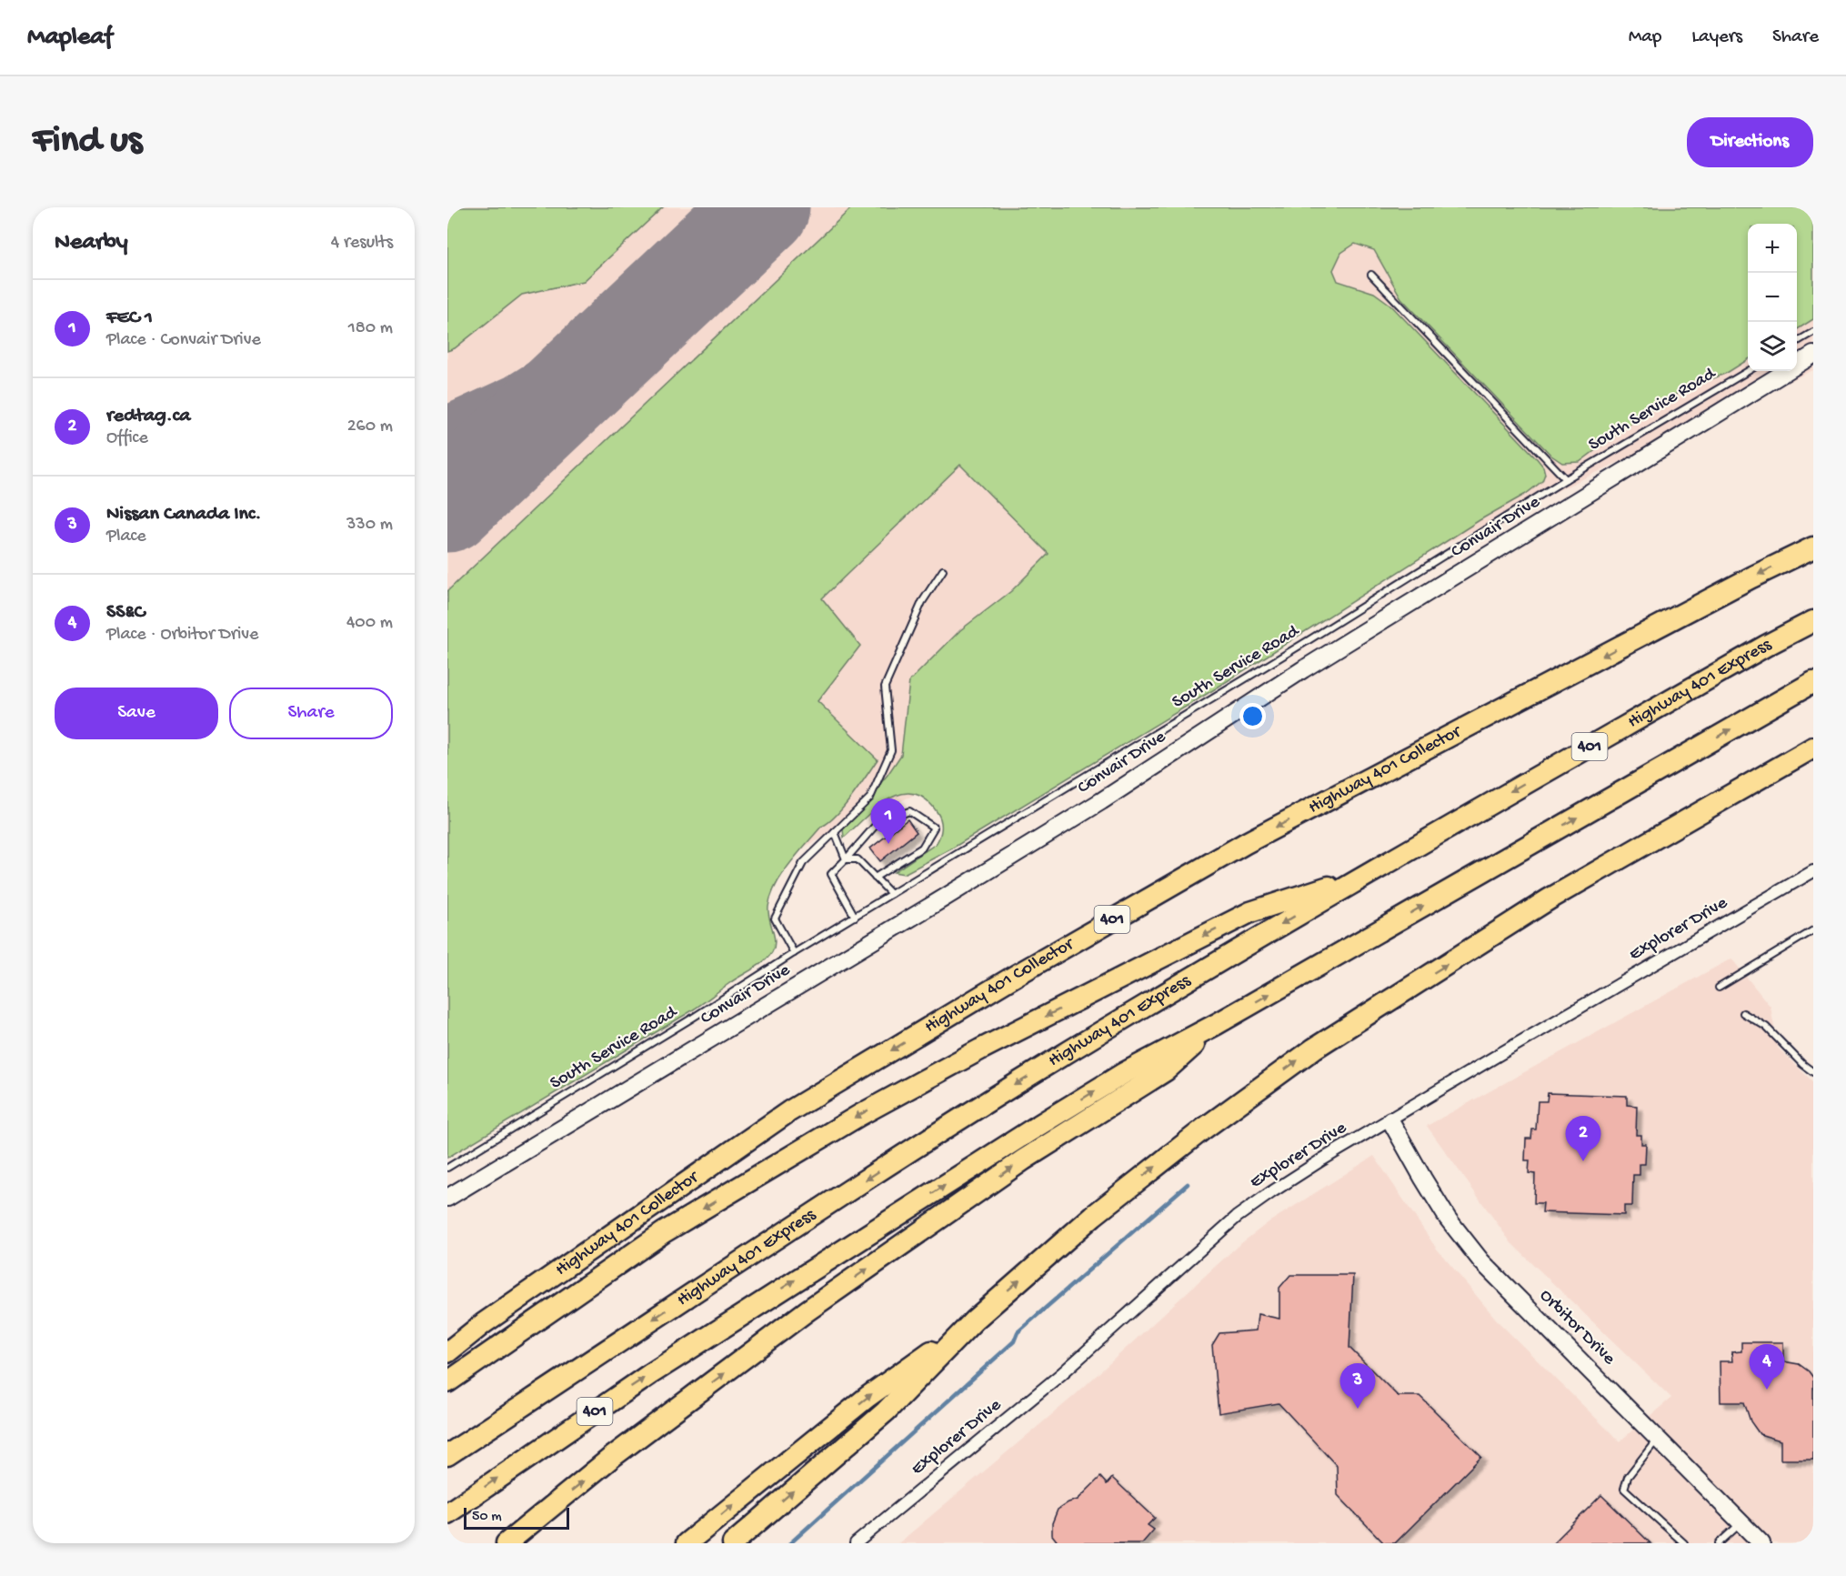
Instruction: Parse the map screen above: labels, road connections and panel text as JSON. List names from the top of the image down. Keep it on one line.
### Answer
{"streets":{"highway":["Highway 401 Express","401","Highway 401 Collector"],"street":["Convair Drive","Explorer Drive","Orbitor Drive"],"lane":["South Service Road"]},"crossings":[["Explorer Drive","Orbitor Drive"]],"scale_bar":"50 m","page":{"header":"Mapleaf","nav":["Map","Layers","Share"],"buttons":["Directions",["Save","Share"]],"title":"Find us","heading":["Nearby","4 results"],"map_buttons":["+","−"],"list":[{"mark":"1","name":"FEC 1","note":"Place · Convair Drive","value":"180 m"},{"mark":"2","name":"redtag.ca","note":"Office","value":"260 m"},{"mark":"3","name":"Nissan Canada Inc.","note":"Place","value":"330 m"},{"mark":"4","name":"SS&C","note":"Place · Orbitor Drive","value":"400 m"}],"pins":["1","2","4","3"],"scale":"50 m"}}
